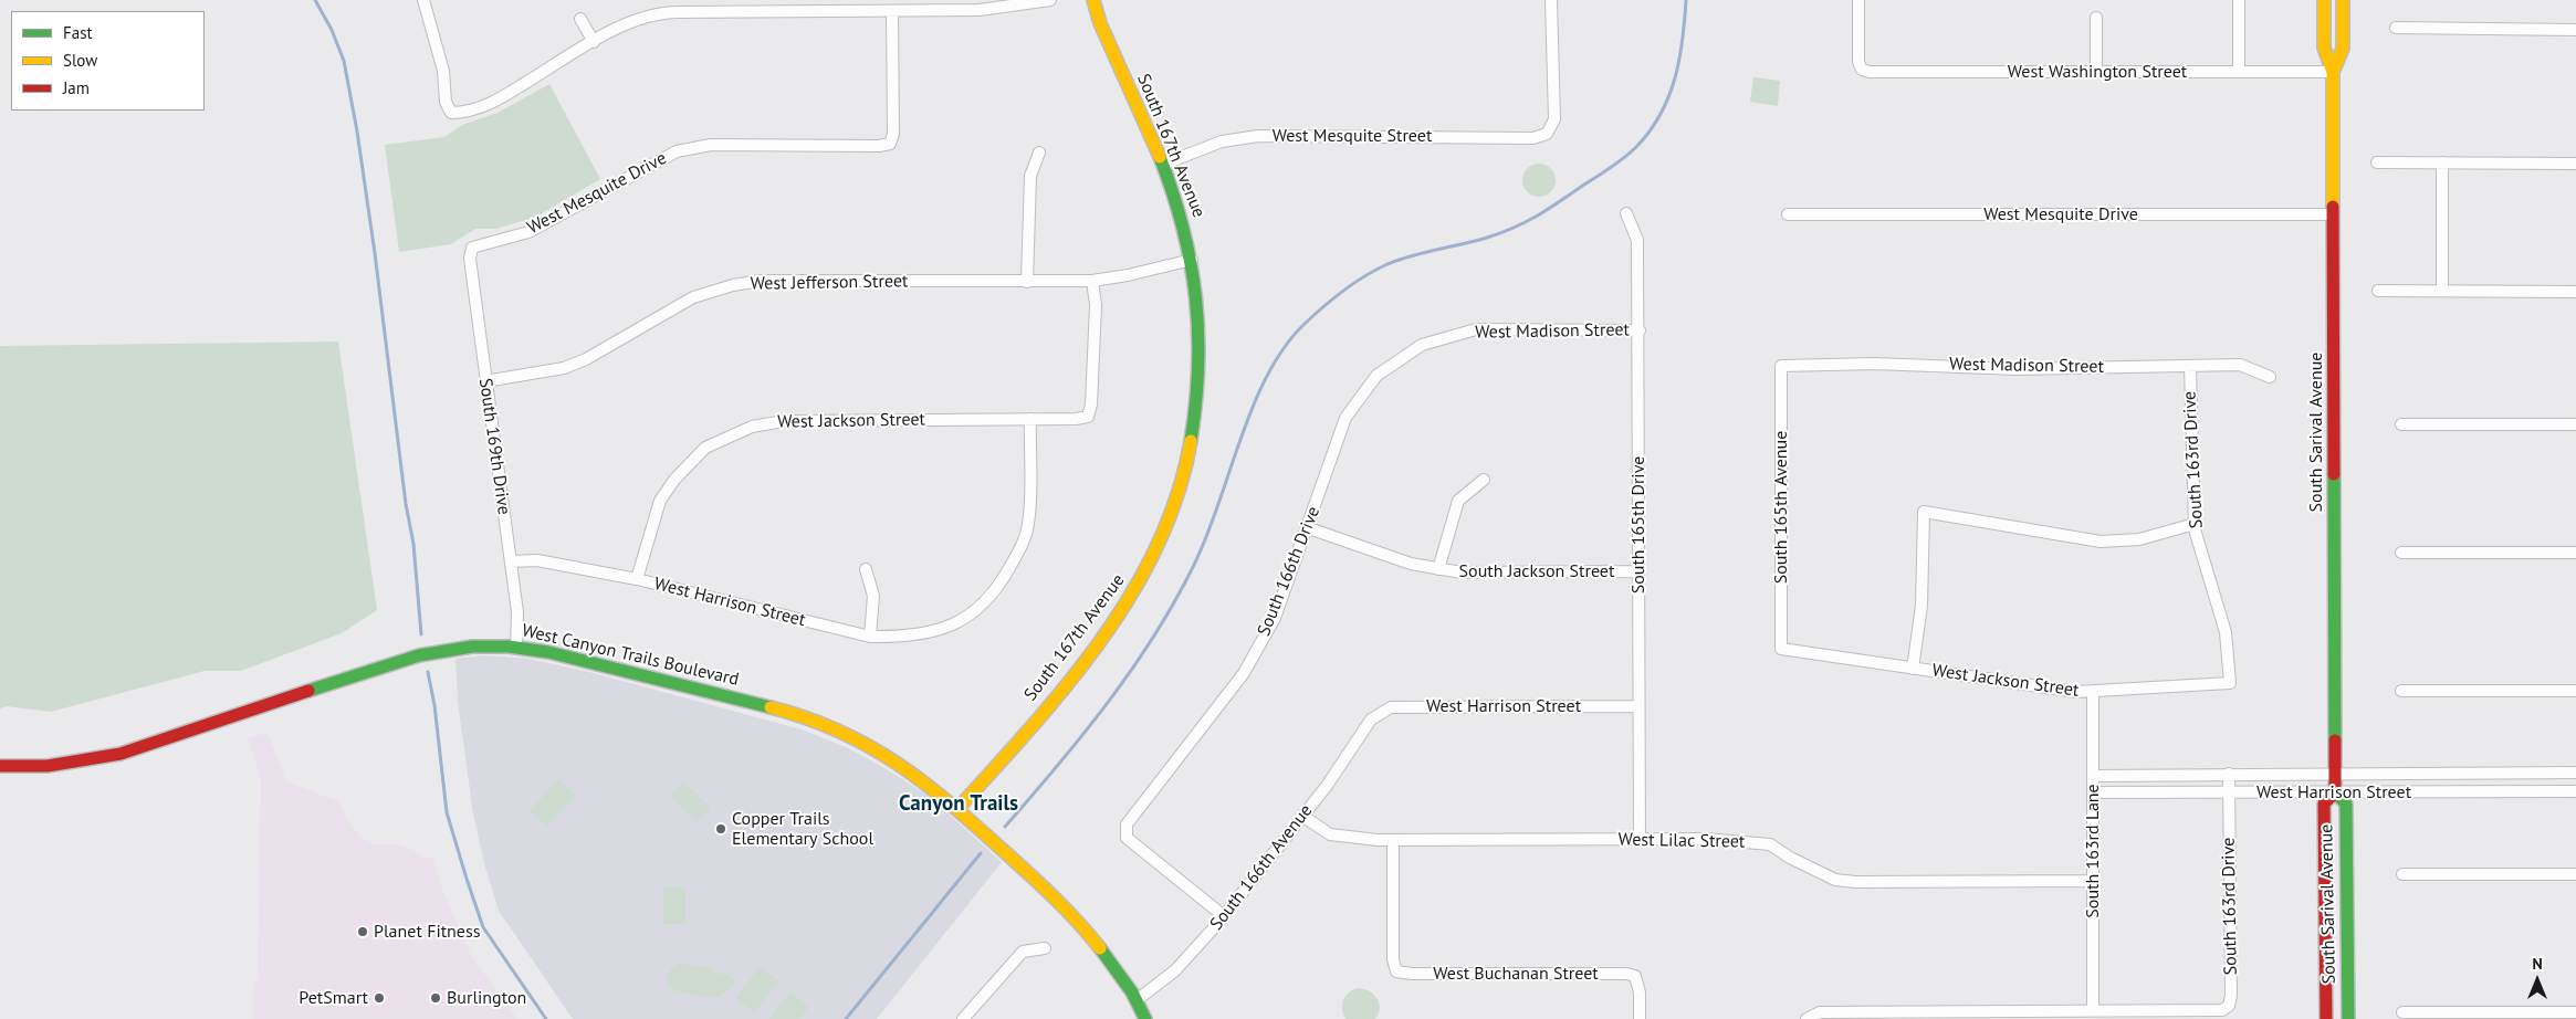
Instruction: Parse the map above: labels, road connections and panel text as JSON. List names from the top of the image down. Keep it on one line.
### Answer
{"streets":{"street":["West Washington Street","West Mesquite Street","South 167th Avenue","West Mesquite Drive","West Jefferson Street","West Madison Street","West Jackson Street","South Sarival Avenue","South 169th Drive","South 163rd Drive","South 165th Avenue","South 165th Drive","South 166th Drive","South Jackson Street","West Harrison Street","West Canyon Trails Boulevard","West Lilac Street","South 163rd Lane","South 166th Avenue","West Buchanan Street"]},"crossings":[["West Washington Street","South Sarival Avenue"],["West Mesquite Street","South 167th Avenue"],["South 167th Avenue","West Jefferson Street"],["South 167th Avenue","West Canyon Trails Boulevard"],["West Mesquite Drive","South Sarival Avenue"],["West Mesquite Drive","South 169th Drive"],["West Jefferson Street","West Jackson Street"],["West Jefferson Street","South 169th Drive"],["West Madison Street","South 163rd Drive"],["West Madison Street","South 165th Avenue"],["West Madison Street","South 165th Drive"],["West Madison Street","South 166th Drive"],["West Jackson Street","South 163rd Drive"],["West Jackson Street","South 165th Avenue"],["West Jackson Street","West Harrison Street"],["West Jackson Street","South 163rd Lane"],["South Sarival Avenue","West Harrison Street"],["South 169th Drive","West Harrison Street"],["South 169th Drive","West Canyon Trails Boulevard"],["South 163rd Drive","West Harrison Street"],["South 163rd Drive","South 163rd Lane"],["South 165th Drive","South Jackson Street"],["South 165th Drive","West Harrison Street"],["South 165th Drive","West Lilac Street"],["South 166th Drive","South Jackson Street"],["South 166th Drive","South 166th Avenue"],["West Harrison Street","South 163rd Lane"],["West Harrison Street","South 166th Avenue"],["West Canyon Trails Boulevard","South 166th Avenue"],["West Lilac Street","South 163rd Lane"],["West Lilac Street","South 166th Avenue"],["West Lilac Street","West Buchanan Street"]],"districts":["Canyon Trails"],"places":["Copper Trails Elementary School","Planet Fitness","PetSmart","Burlington"],"legend":["Fast","Slow","Jam"],"north":"top"}
